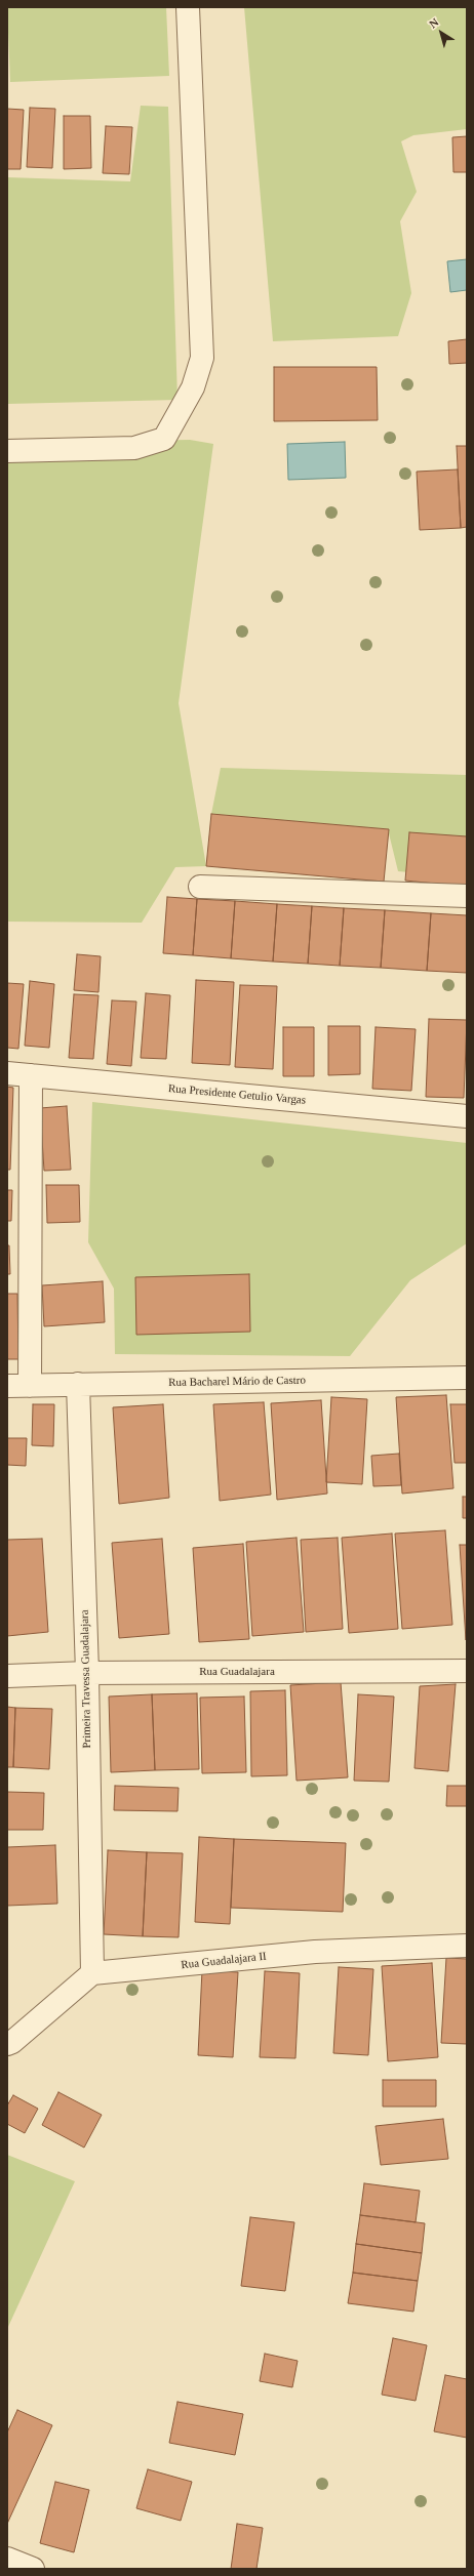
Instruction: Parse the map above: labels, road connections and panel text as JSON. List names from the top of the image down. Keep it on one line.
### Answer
{"streets":{"street":["Rua Presidente Getulio Vargas","Rua Bacharel Mário de Castro","Rua Guadalajara","Primeira Travessa Guadalajara","Rua Guadalajara II"]},"crossings":[["Rua Bacharel Mário de Castro","Primeira Travessa Guadalajara"],["Rua Guadalajara","Primeira Travessa Guadalajara"],["Primeira Travessa Guadalajara","Rua Guadalajara II"]],"north":"top left"}
